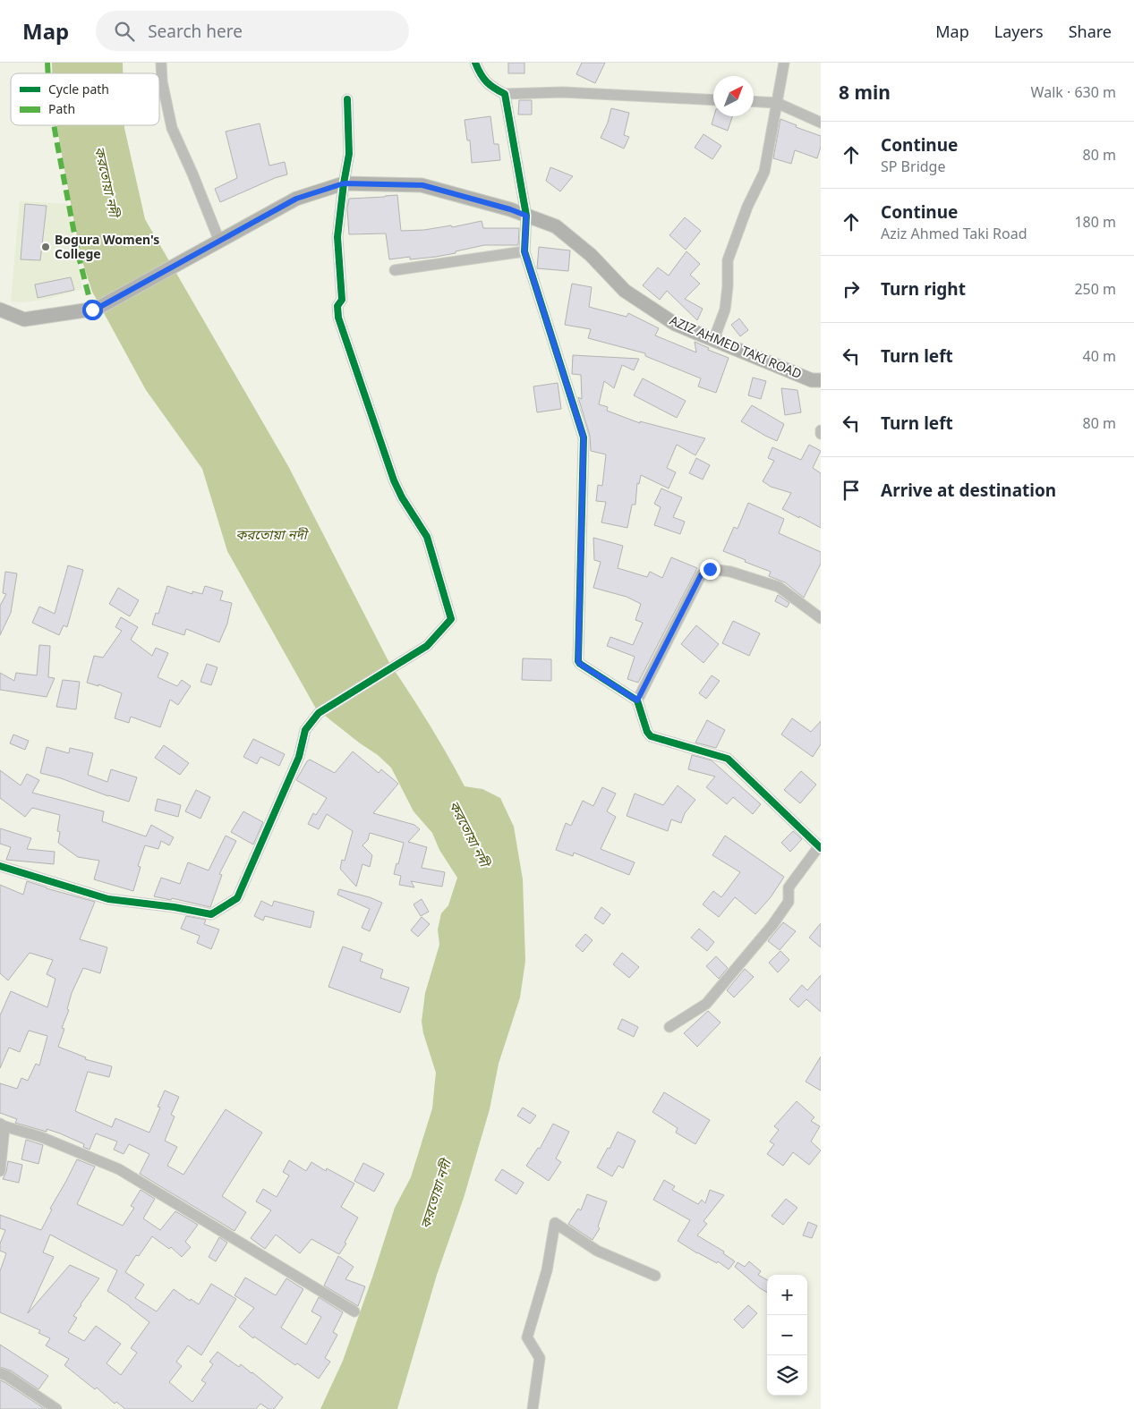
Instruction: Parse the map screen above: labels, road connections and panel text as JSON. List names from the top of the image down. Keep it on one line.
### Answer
{"streets":{"street":["AZIZ AHMED TAKI ROAD"]},"water":["করতোয়া নদী"],"places":["Bogura Women's College"],"legend":["Cycle path","Path"],"north":"top right","page":{"header":"Map","search":"Search here","nav":["Map","Layers","Share"],"heading":["8 min","Walk · 630 m"],"list":[["Continue","SP Bridge","80 m"],["Continue","Aziz Ahmed Taki Road","180 m"],["Turn right","250 m"],["Turn left","40 m"],["Turn left","80 m"],"Arrive at destination"],"map_buttons":["+","−"]}}
